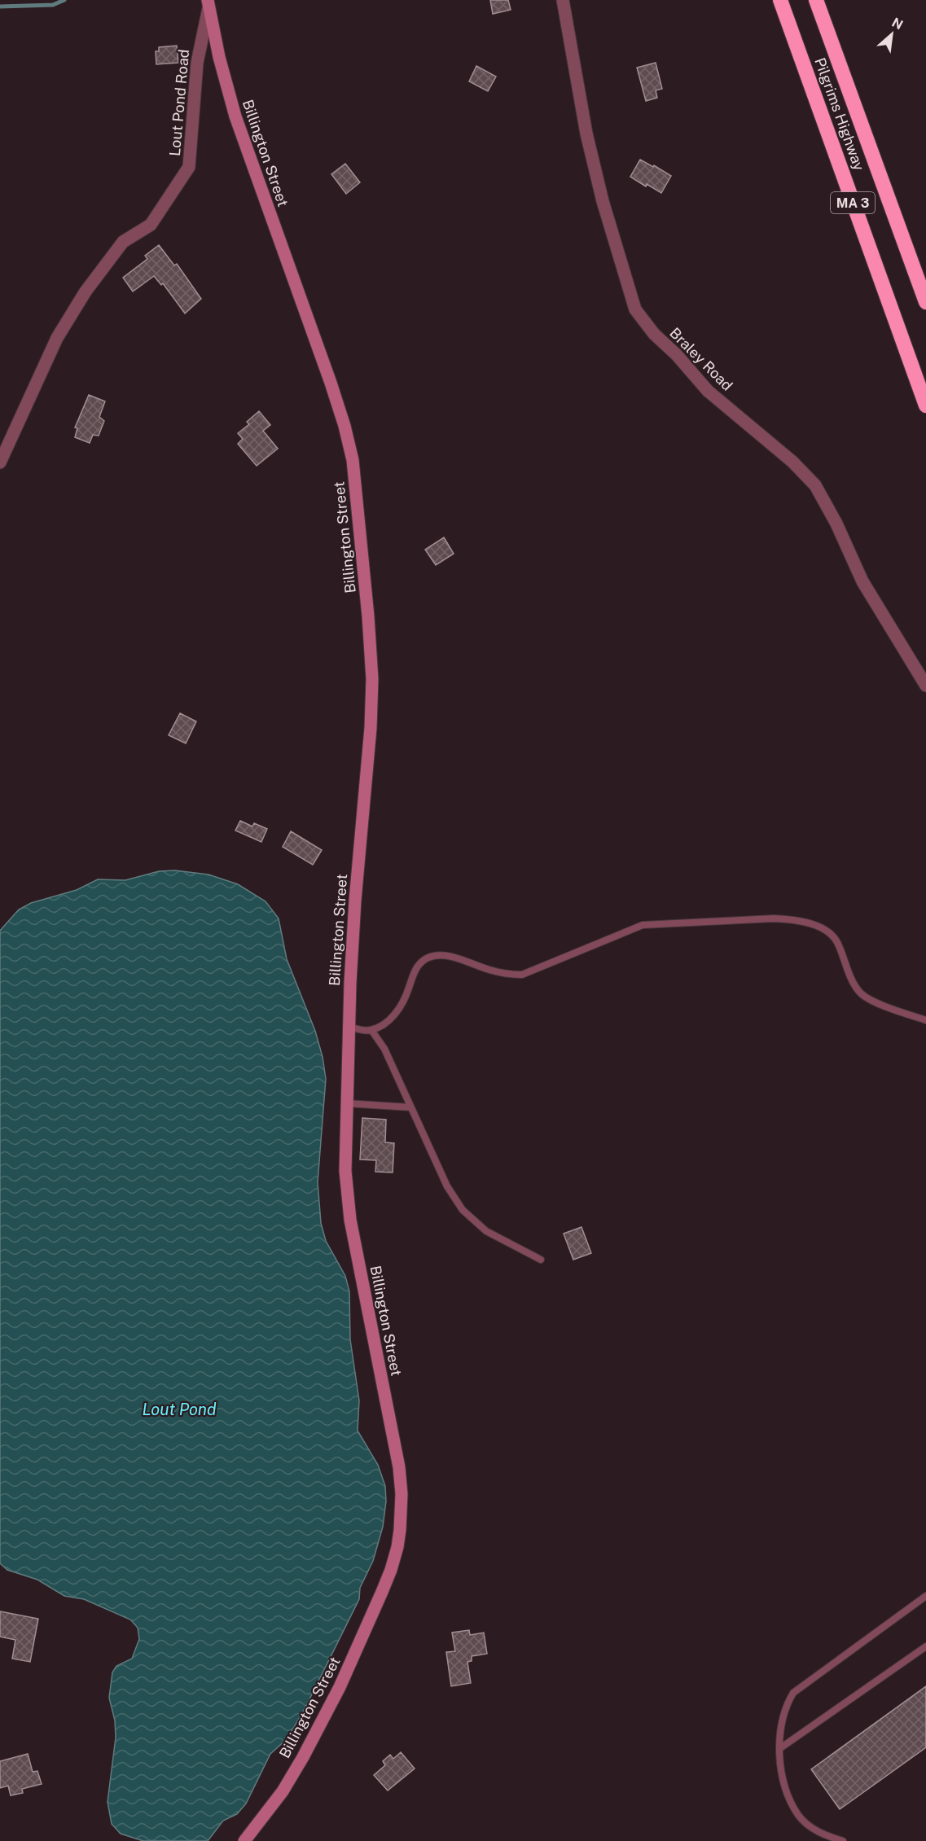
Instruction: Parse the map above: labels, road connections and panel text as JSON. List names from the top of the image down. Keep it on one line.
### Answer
{"streets":{"highway":["Pilgrims Highway","MA 3"],"street":["Lout Pond Road","Billington Street","Braley Road"]},"crossings":[["Lout Pond Road","Billington Street"]],"water":["Lout Pond"],"north":"top right"}
